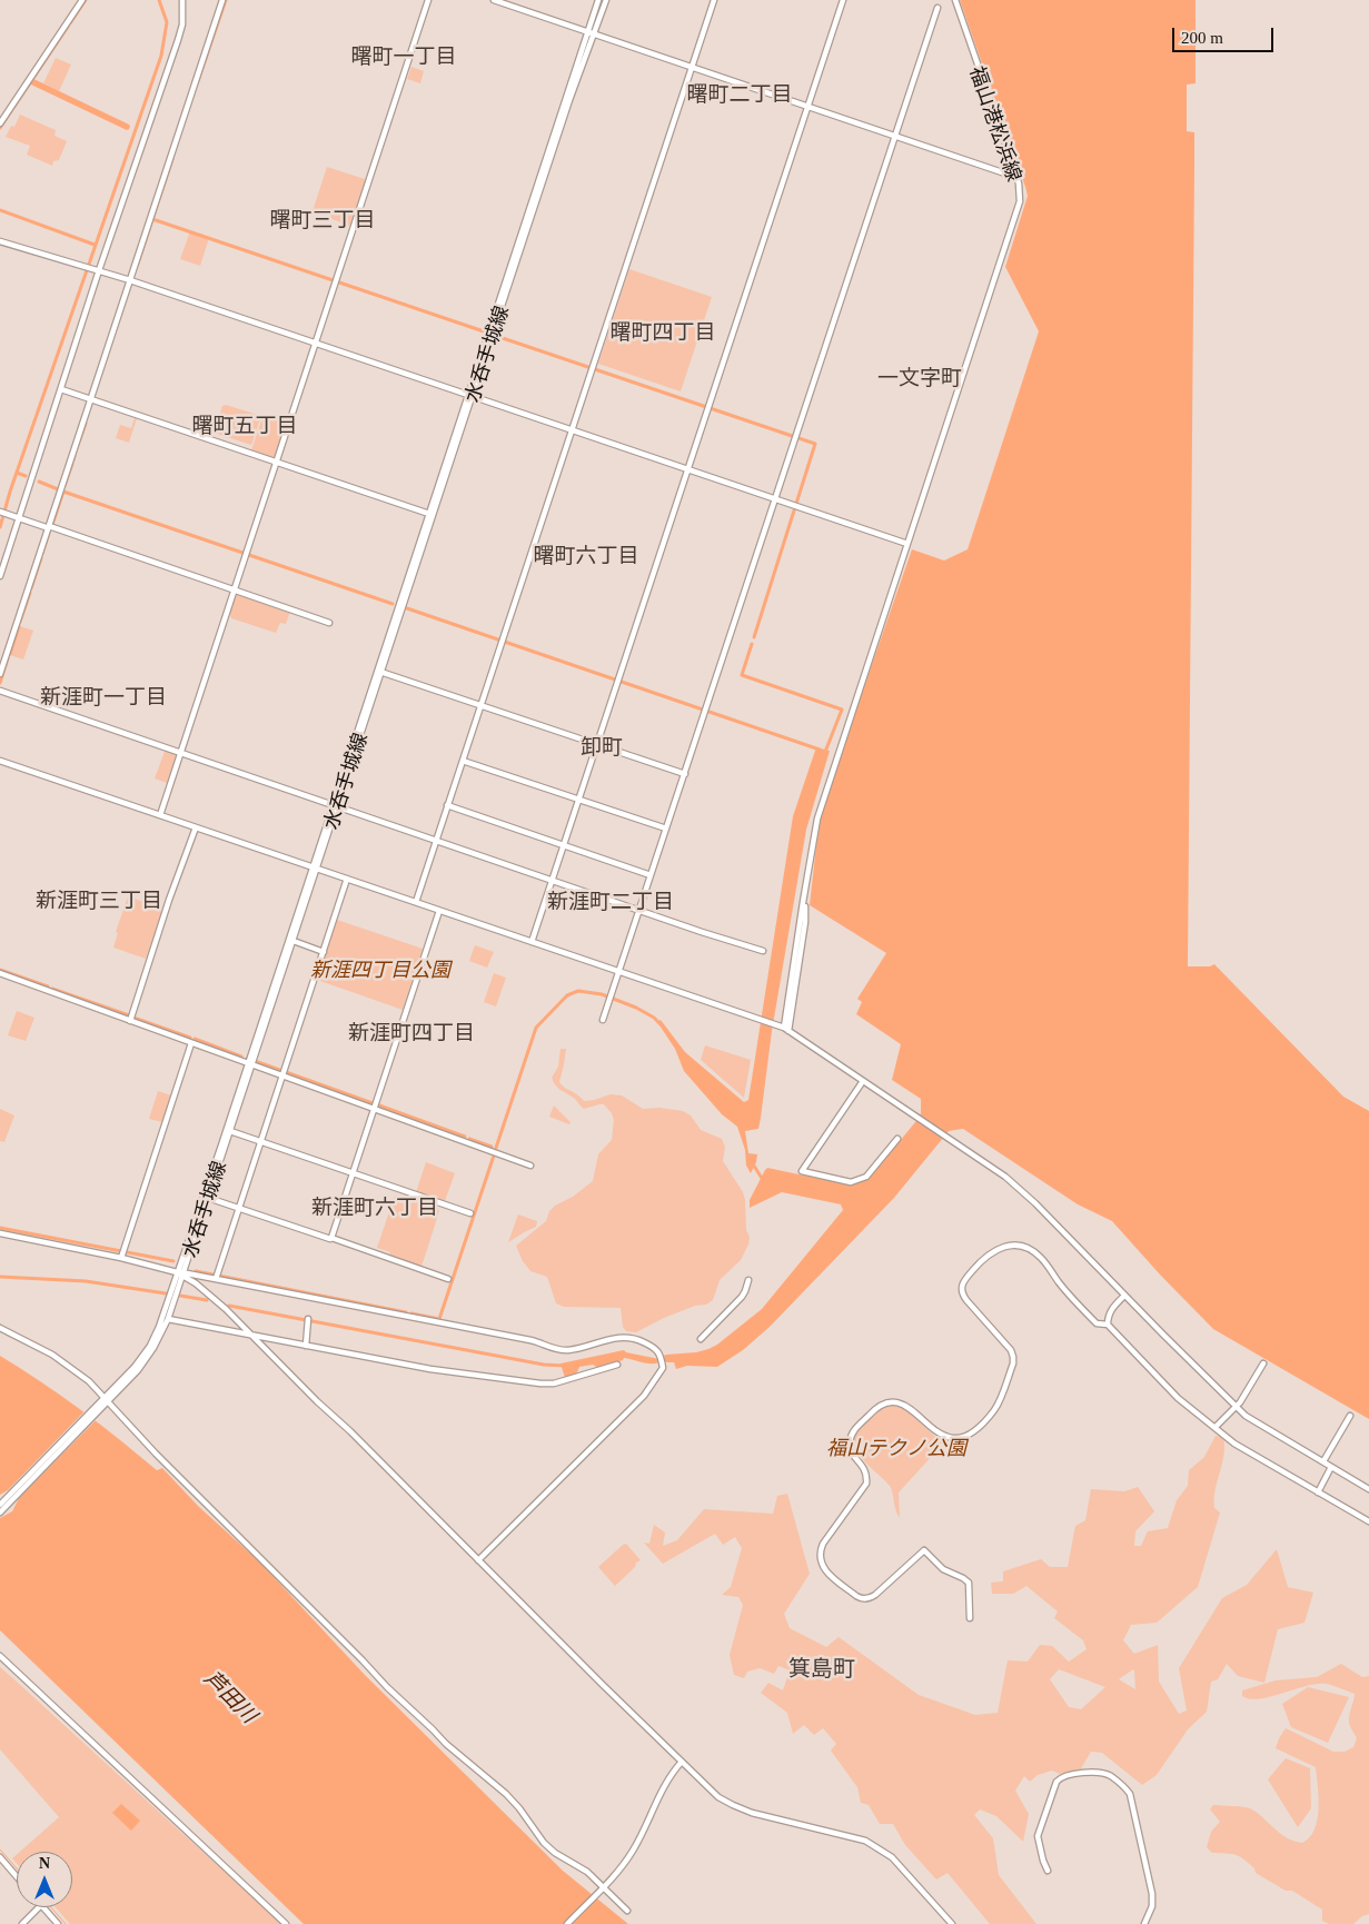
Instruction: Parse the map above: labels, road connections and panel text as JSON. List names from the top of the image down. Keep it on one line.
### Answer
{"streets":{"street":["福山港松浜線","水呑手城線"]},"districts":["曙町一丁目","曙町二丁目","曙町三丁目","曙町四丁目","一文字町","曙町五丁目","曙町六丁目","新涯町一丁目","卸町","新涯町三丁目","新涯町二丁目","新涯町四丁目","新涯町六丁目","箕島町"],"water":["芦田川"],"parks":["新涯四丁目公園","福山テクノ公園"],"scale_bar":"200 m","north":"top"}
